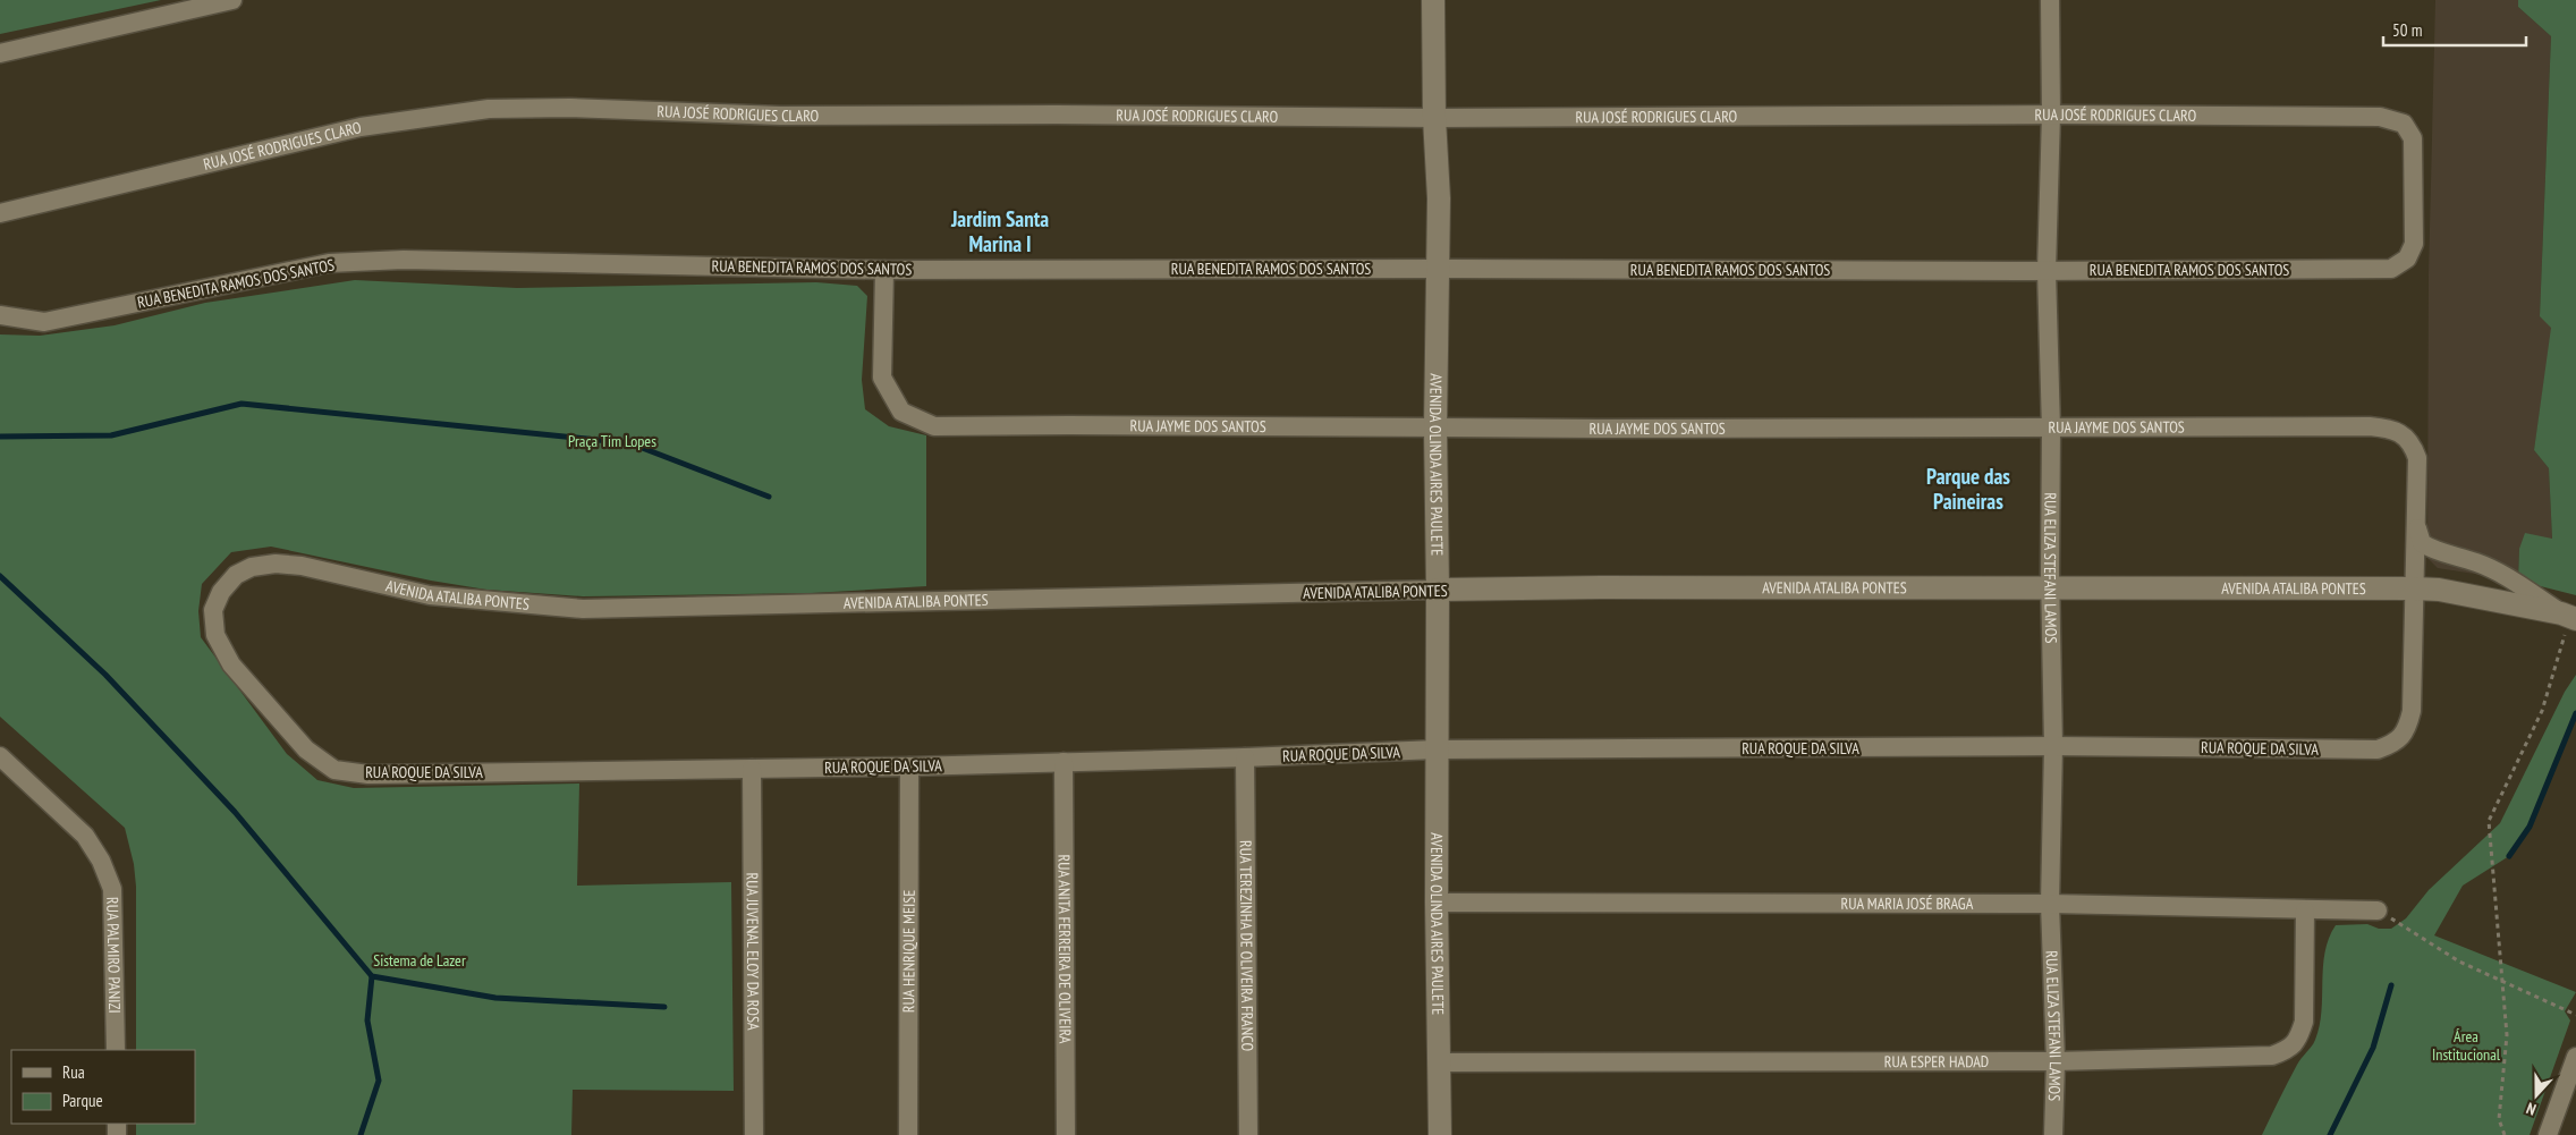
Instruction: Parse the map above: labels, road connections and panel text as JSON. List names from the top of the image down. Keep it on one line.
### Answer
{"streets":{"street":["RUA JOSÉ RODRIGUES CLARO","RUA BENEDITA RAMOS DOS SANTOS","RUA JAYME DOS SANTOS","AVENIDA OLINDA AIRES PAULETE","RUA ELIZA STEFANI LAMOS","AVENIDA ATALIBA PONTES","RUA ROQUE DA SILVA","RUA MARIA JOSÉ BRAGA","RUA TEREZINHA DE OLIVEIRA FRANCO","RUA ANITA FERREIRA DE OLIVEIRA","RUA HENRIQUE MEISE","RUA JUVENAL ELOY DA ROSA","RUA PALMIRO PANIZI","RUA ESPER HADAD"]},"crossings":[["RUA JOSÉ RODRIGUES CLARO","RUA BENEDITA RAMOS DOS SANTOS"],["RUA JOSÉ RODRIGUES CLARO","AVENIDA OLINDA AIRES PAULETE"],["RUA JOSÉ RODRIGUES CLARO","RUA ELIZA STEFANI LAMOS"],["RUA BENEDITA RAMOS DOS SANTOS","RUA JAYME DOS SANTOS"],["RUA BENEDITA RAMOS DOS SANTOS","AVENIDA OLINDA AIRES PAULETE"],["RUA BENEDITA RAMOS DOS SANTOS","RUA ELIZA STEFANI LAMOS"],["RUA JAYME DOS SANTOS","AVENIDA OLINDA AIRES PAULETE"],["RUA JAYME DOS SANTOS","RUA ELIZA STEFANI LAMOS"],["RUA JAYME DOS SANTOS","AVENIDA ATALIBA PONTES"],["RUA JAYME DOS SANTOS","RUA ROQUE DA SILVA"],["AVENIDA OLINDA AIRES PAULETE","AVENIDA ATALIBA PONTES"],["AVENIDA OLINDA AIRES PAULETE","RUA ROQUE DA SILVA"],["AVENIDA OLINDA AIRES PAULETE","RUA MARIA JOSÉ BRAGA"],["AVENIDA OLINDA AIRES PAULETE","RUA ESPER HADAD"],["RUA ELIZA STEFANI LAMOS","AVENIDA ATALIBA PONTES"],["RUA ELIZA STEFANI LAMOS","RUA ROQUE DA SILVA"],["RUA ELIZA STEFANI LAMOS","RUA MARIA JOSÉ BRAGA"],["RUA ELIZA STEFANI LAMOS","RUA ESPER HADAD"],["AVENIDA ATALIBA PONTES","RUA ROQUE DA SILVA"],["RUA ROQUE DA SILVA","RUA TEREZINHA DE OLIVEIRA FRANCO"],["RUA ROQUE DA SILVA","RUA ANITA FERREIRA DE OLIVEIRA"],["RUA ROQUE DA SILVA","RUA HENRIQUE MEISE"],["RUA ROQUE DA SILVA","RUA JUVENAL ELOY DA ROSA"],["RUA MARIA JOSÉ BRAGA","RUA ESPER HADAD"]],"districts":["Jardim Santa Marina I","Parque das Paineiras"],"parks":["Praça Tim Lopes","Sistema de Lazer","Área Institucional"],"legend":["Rua","Parque"],"scale_bar":"50 m","north":"bottom"}
